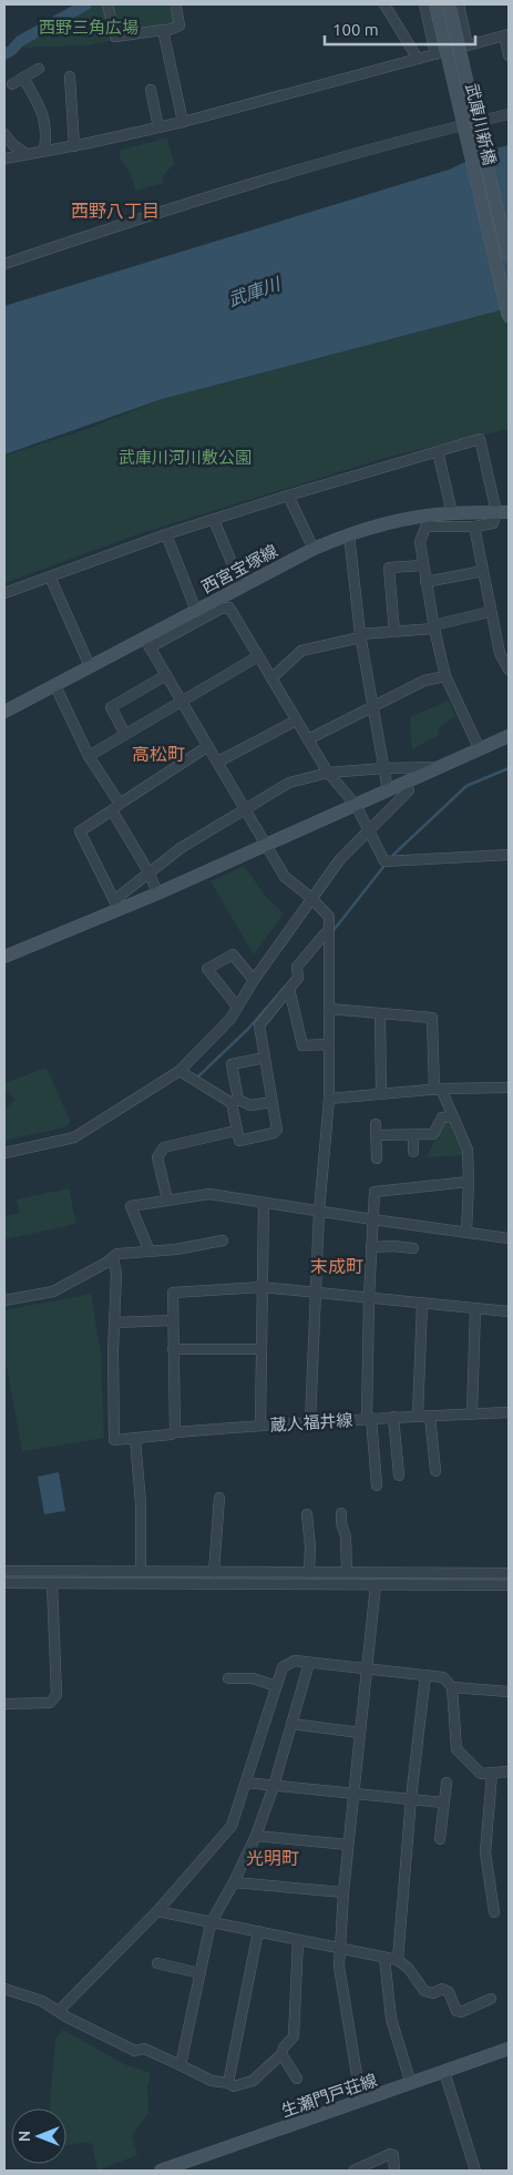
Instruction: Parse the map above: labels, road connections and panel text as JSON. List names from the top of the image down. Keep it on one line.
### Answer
{"streets":{"street":["武庫川新橋","西宮宝塚線","蔵人福井線","生瀬門戸荘線"]},"districts":["西野八丁目","高松町","末成町","光明町"],"water":["武庫川"],"parks":["西野三角広場","武庫川河川敷公園"],"scale_bar":"100 m","north":"left"}
